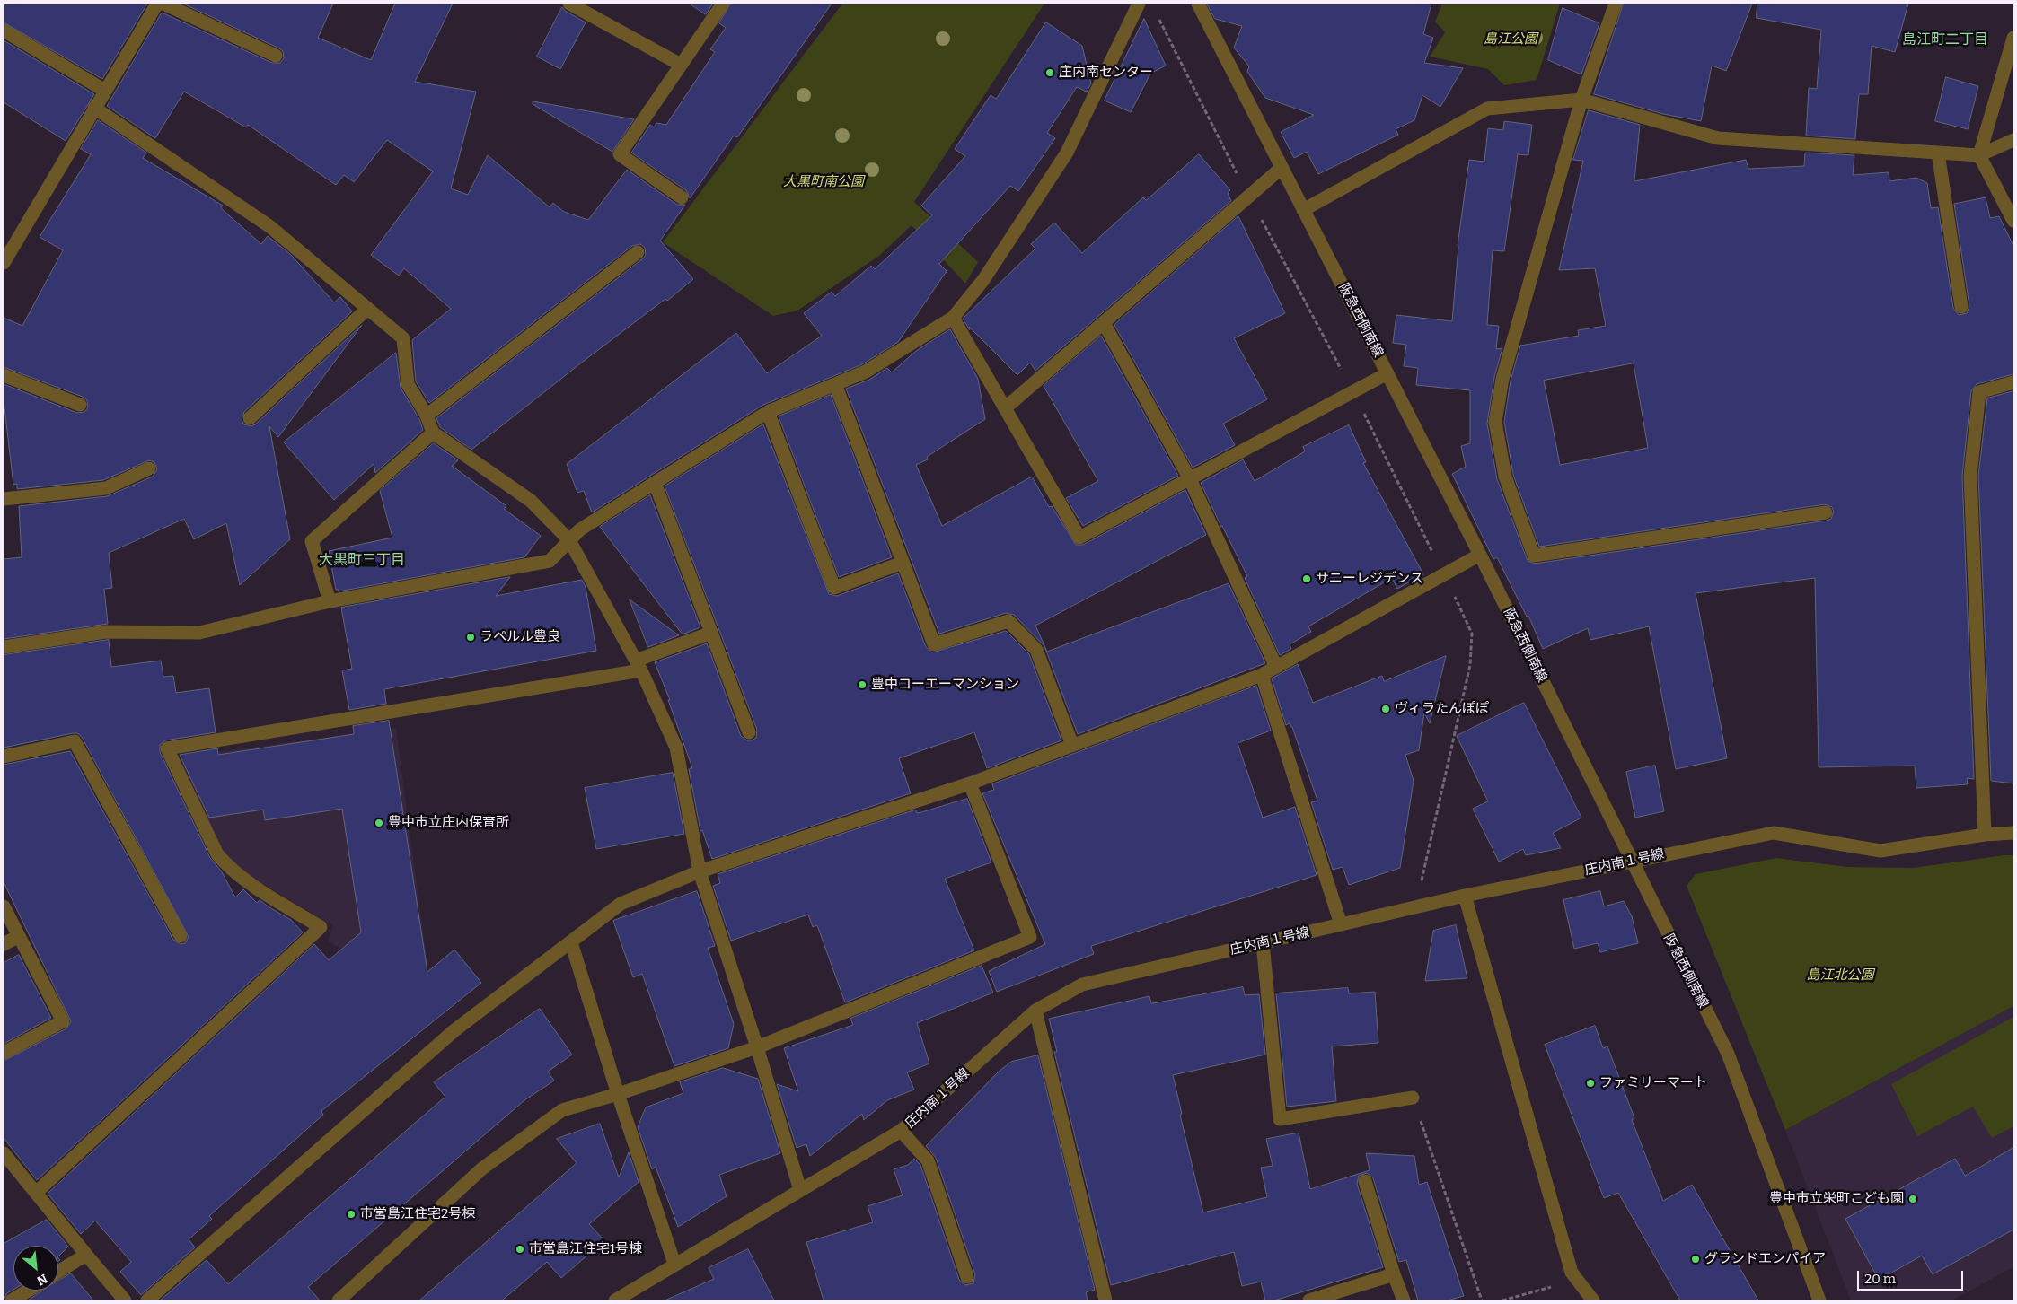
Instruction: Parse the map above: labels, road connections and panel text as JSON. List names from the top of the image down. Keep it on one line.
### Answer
{"streets":{"street":["阪急西側南線","庄内南１号線"]},"crossings":[["阪急西側南線","庄内南１号線"]],"districts":["島江町二丁目","大黒町三丁目"],"parks":["島江公園","大黒町南公園","島江北公園"],"places":["庄内南センター","サニーレジデンス","ラペルル豊良","豊中コーエーマンション","ヴィラたんぽぽ","豊中市立庄内保育所","ファミリーマート","豊中市立栄町こども園","市営島江住宅2号棟","市営島江住宅1号棟","グランドエンパイア"],"scale_bar":"20 m","north":"bottom right"}
